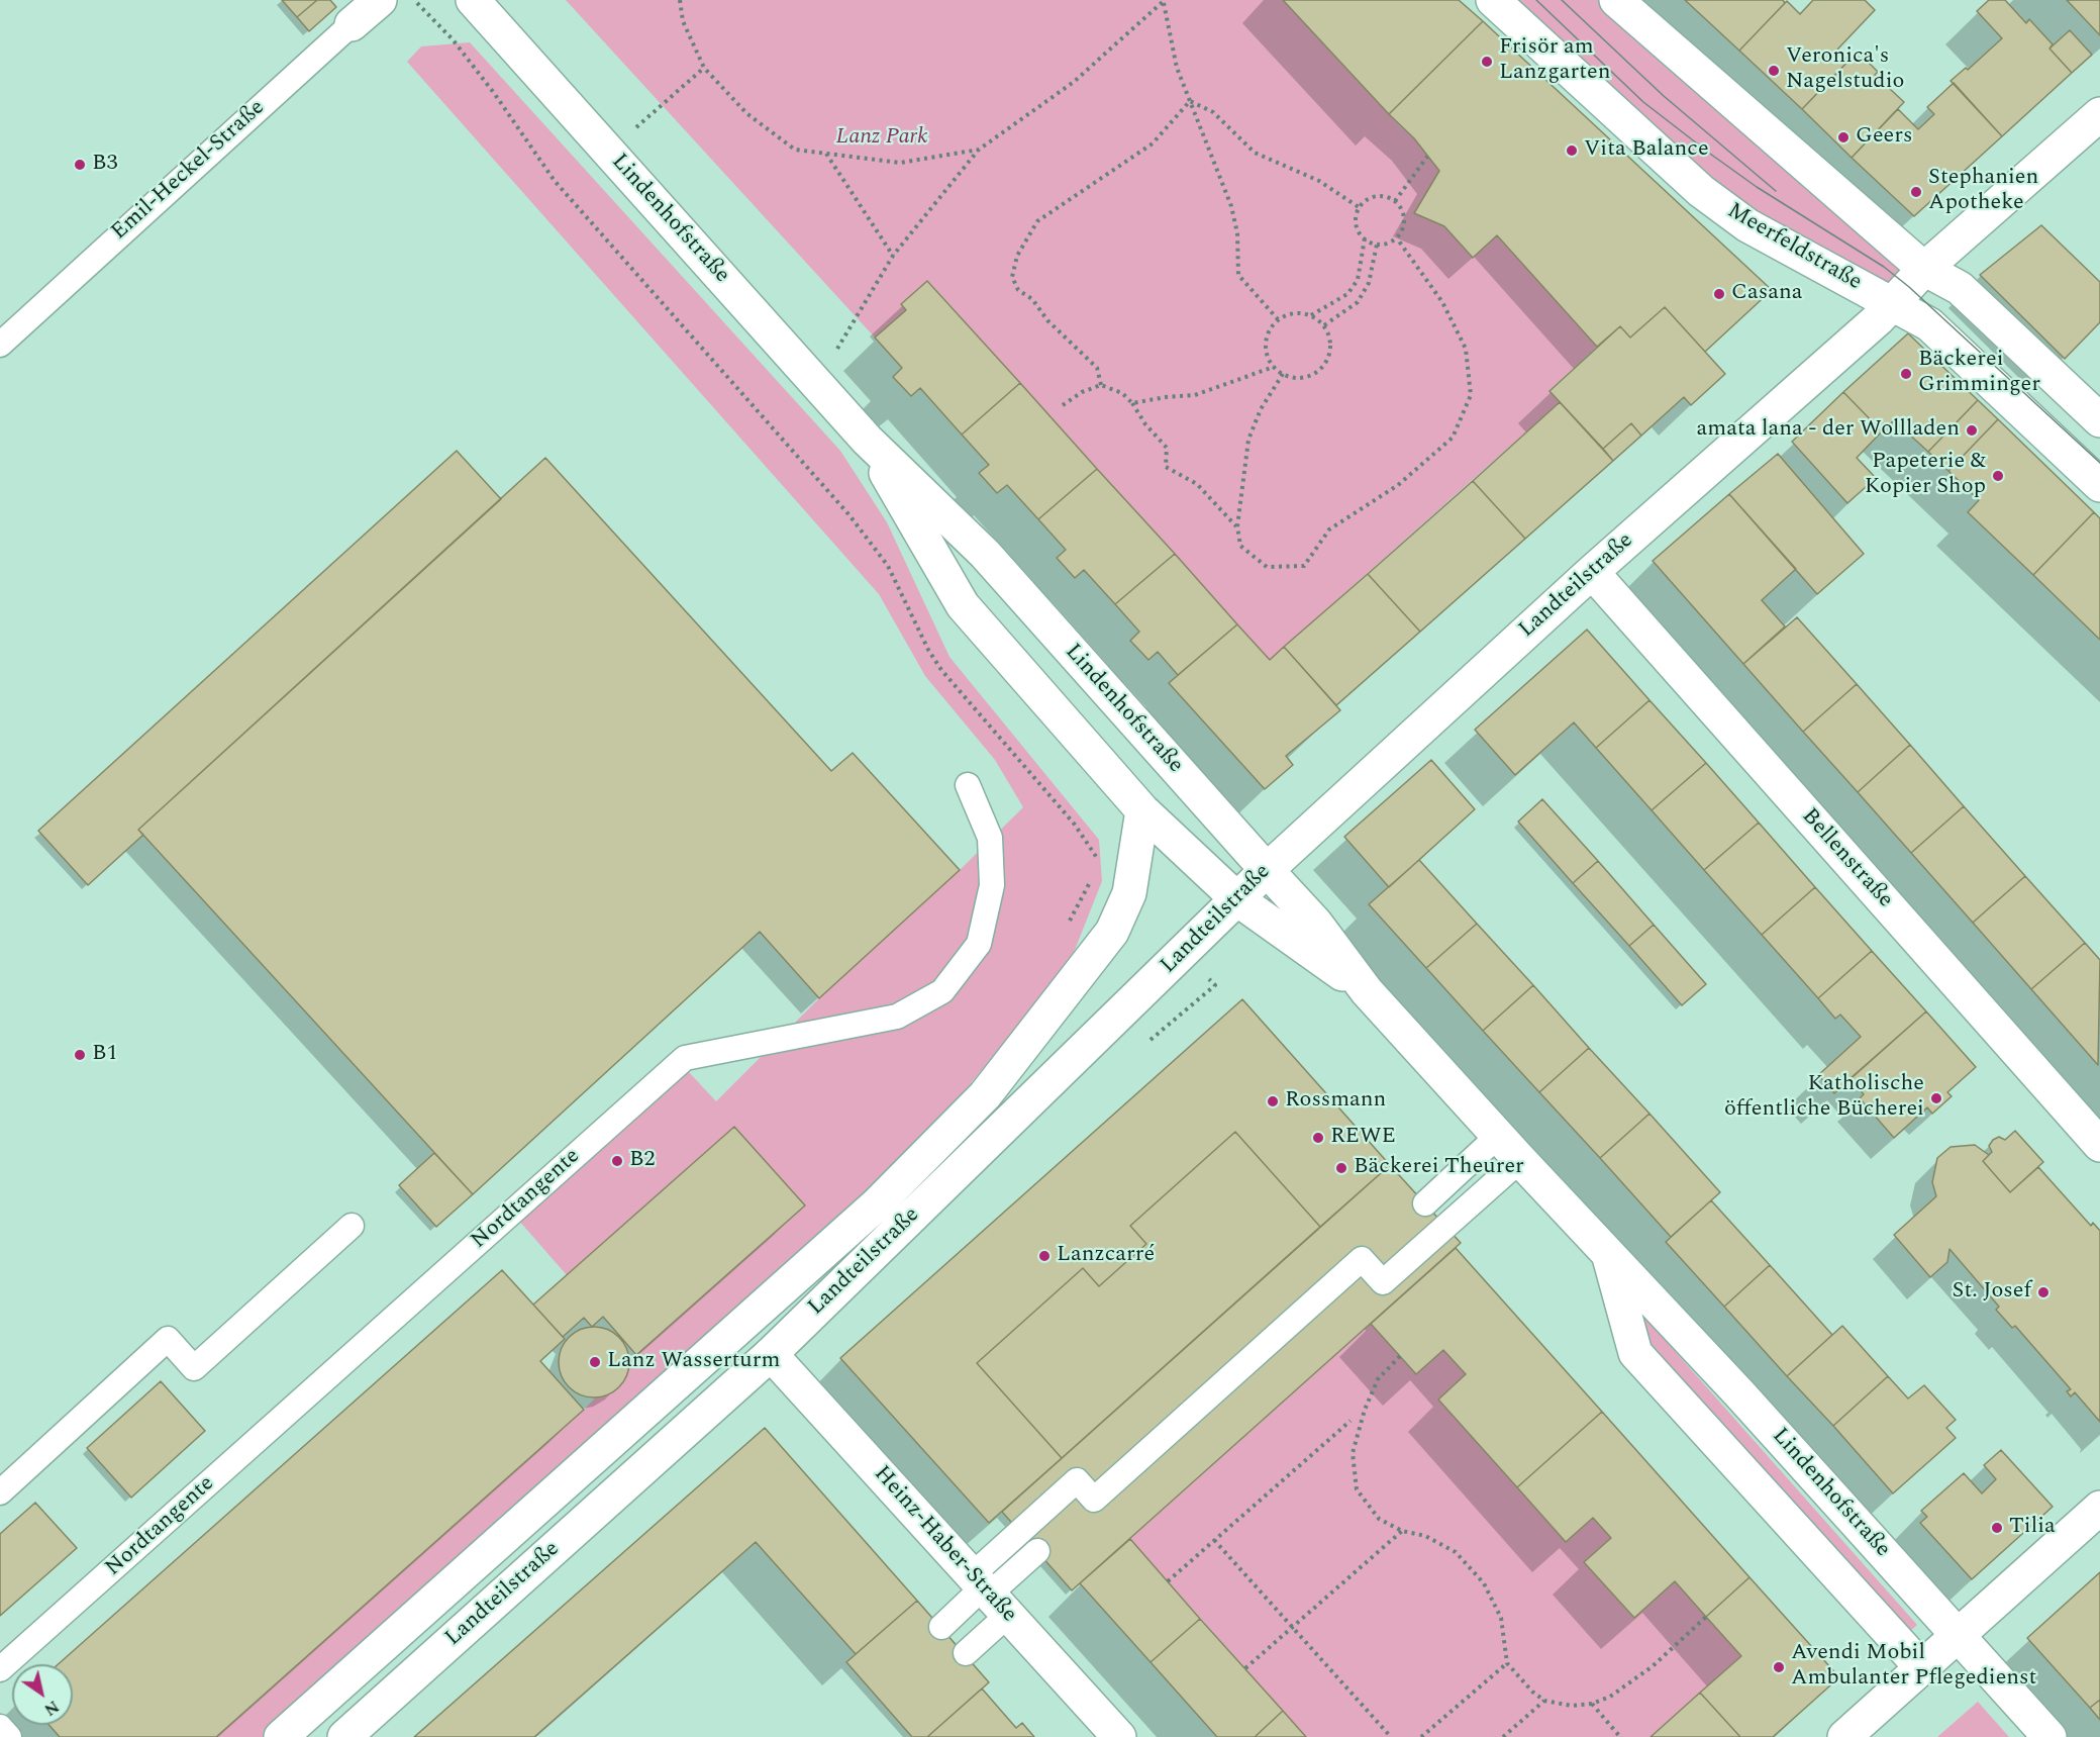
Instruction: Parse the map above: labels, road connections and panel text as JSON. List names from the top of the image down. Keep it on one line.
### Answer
{"streets":{"street":["Emil-Heckel-Straße","Lindenhofstraße","Meerfeldstraße","Landteilstraße","Bellenstraße","Heinz-Haber-Straße"],"lane":["Nordtangente"]},"crossings":[["Lindenhofstraße","Landteilstraße"],["Meerfeldstraße","Landteilstraße"],["Landteilstraße","Bellenstraße"],["Landteilstraße","Heinz-Haber-Straße"]],"parks":["Lanz Park"],"places":["Frisör am Lanzgarten","Veronica's Nagelstudio","Geers","Vita Balance","B3","Stephanien Apotheke","Casana","Bäckerei Grimminger","amata lana - der Wollladen","Papeterie & Kopier Shop","B1","Katholische öffentliche Bücherei","Rossmann","REWE","B2","Bäckerei Theurer","Lanzcarré","St. Josef","Lanz Wasserturm","Tilia","Avendi Mobil Ambulanter Pflegedienst"],"north":"bottom right"}
